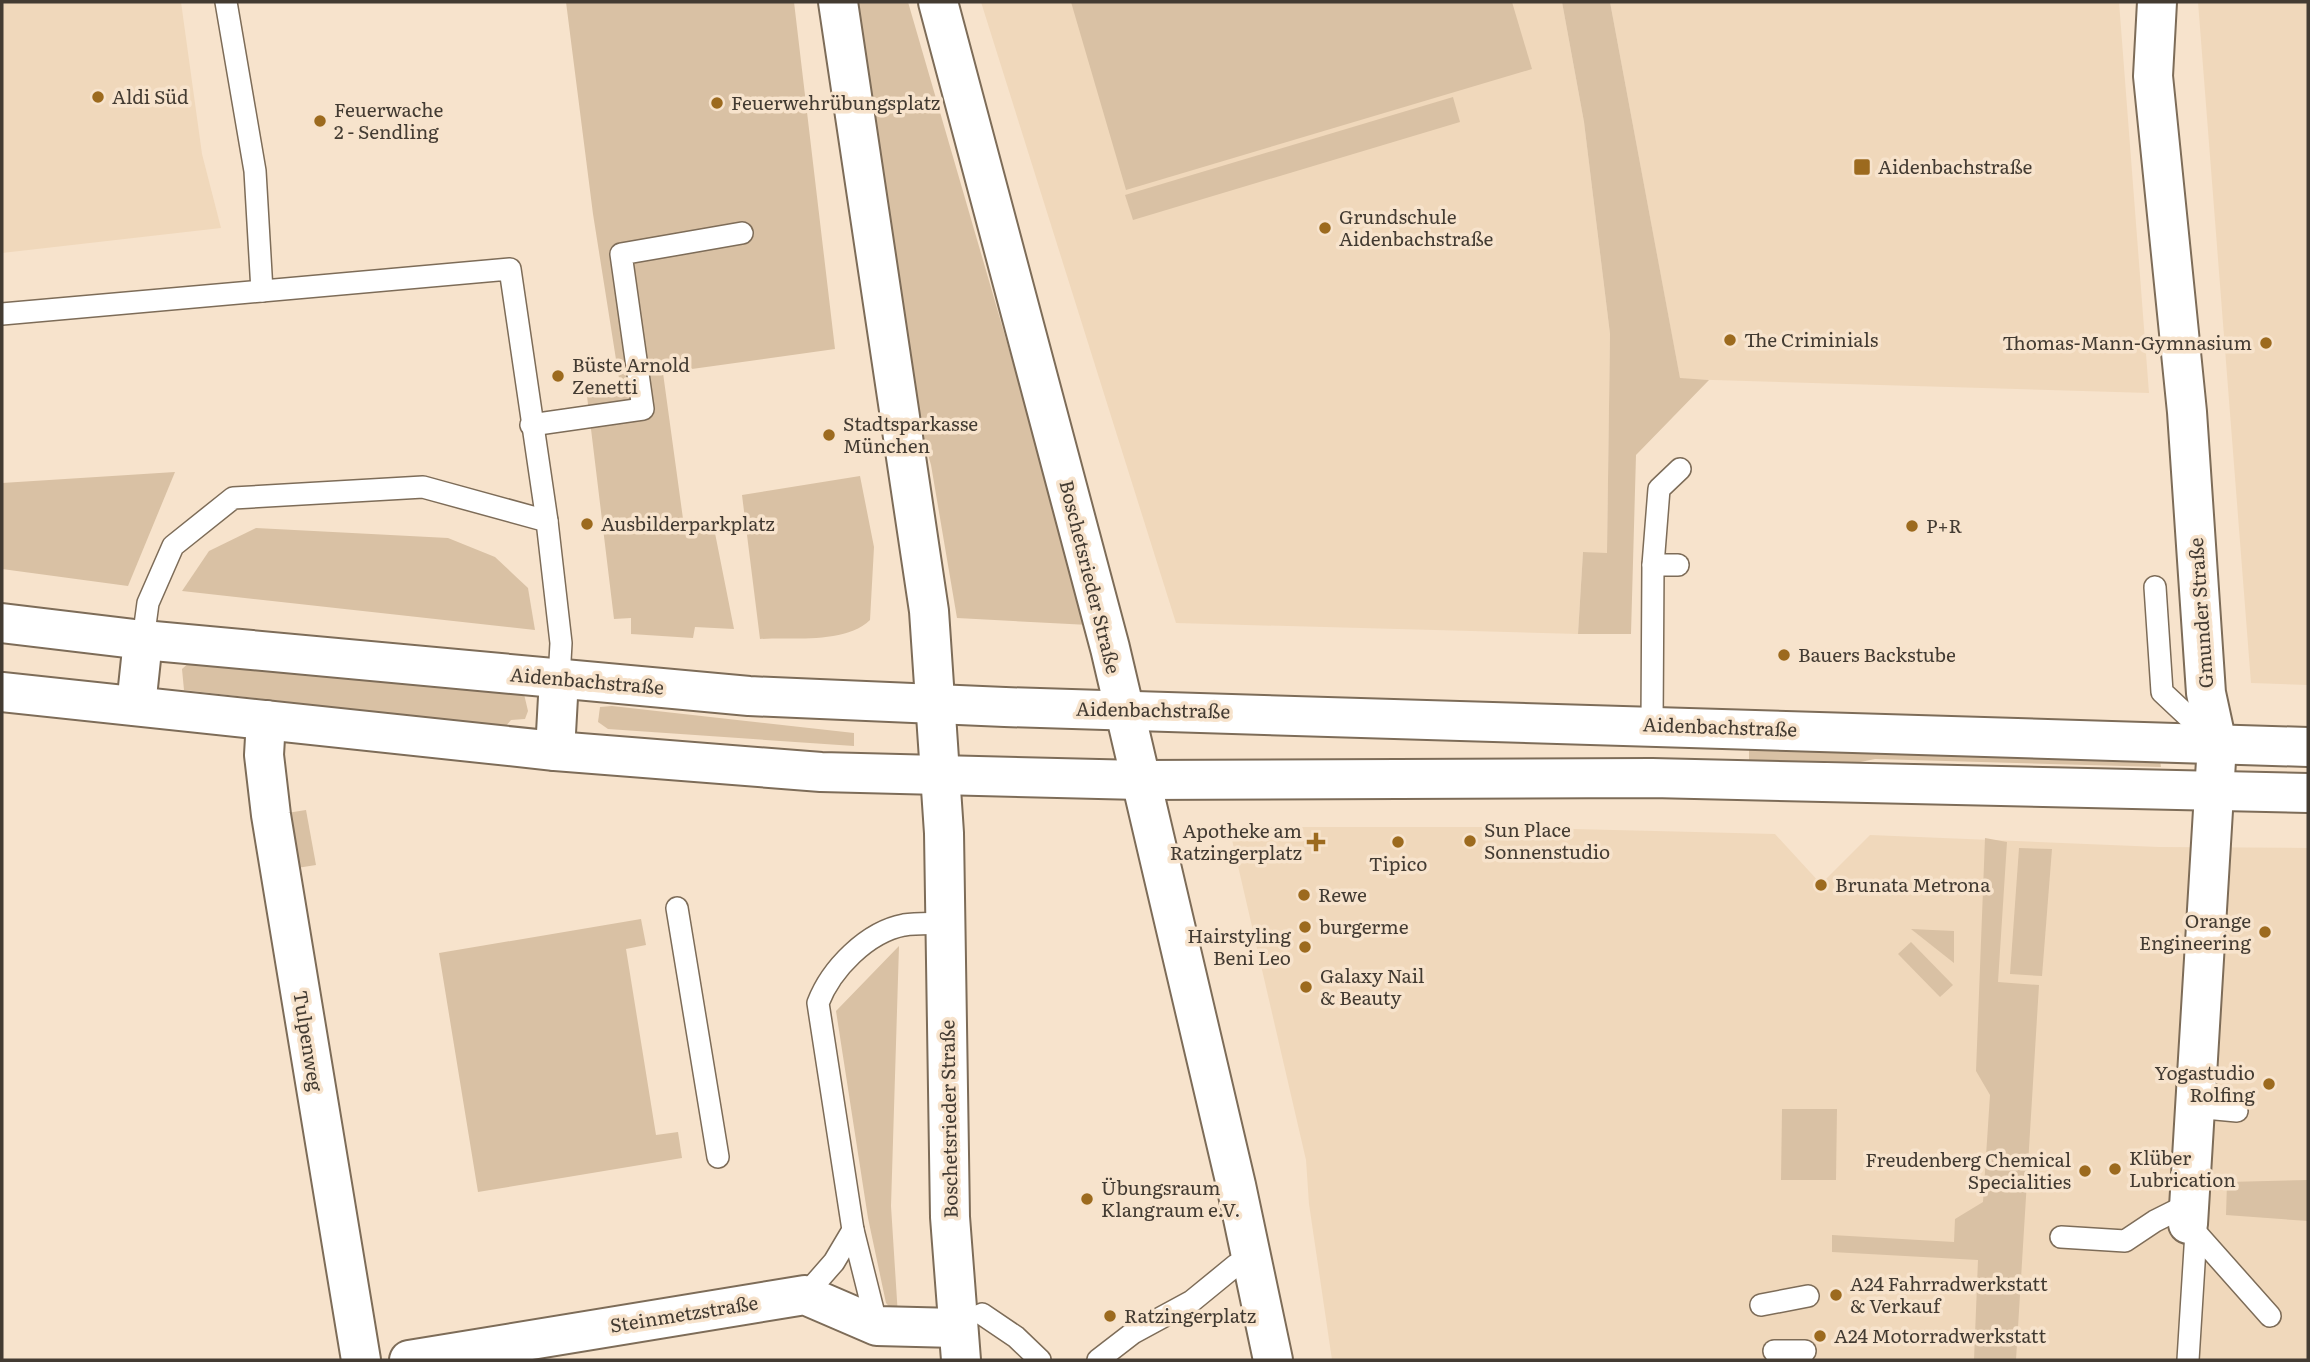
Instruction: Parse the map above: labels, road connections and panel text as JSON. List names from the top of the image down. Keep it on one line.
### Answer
{"streets":{"main road":["Boschetsrieder Straße","Gmunder Straße","Aidenbachstraße","Tulpenweg","Steinmetzstraße"]},"crossings":[["Boschetsrieder Straße","Aidenbachstraße"],["Gmunder Straße","Aidenbachstraße"]],"places":{"other":["Aldi Süd","Feuerwehrübungsplatz","Feuerwache 2 - Sendling","Grundschule Aidenbachstraße","The Criminials","Thomas-Mann-Gymnasium","Büste Arnold Zenetti","Stadtsparkasse München","Ausbilderparkplatz","P+R","Bauers Backstube","Sun Place Sonnenstudio","Tipico","Brunata Metrona","Rewe","burgerme","Orange Engineering","Hairstyling Beni Leo","Galaxy Nail & Beauty","Yogastudio Rolfing","Klüber Lubrication","Freudenberg Chemical Specialities","Übungsraum Klangraum e.V.","A24 Fahrradwerkstatt & Verkauf","Ratzingerplatz","A24 Motorradwerkstatt"],"transit":["Aidenbachstraße"],"health":["Apotheke am Ratzingerplatz"]}}
